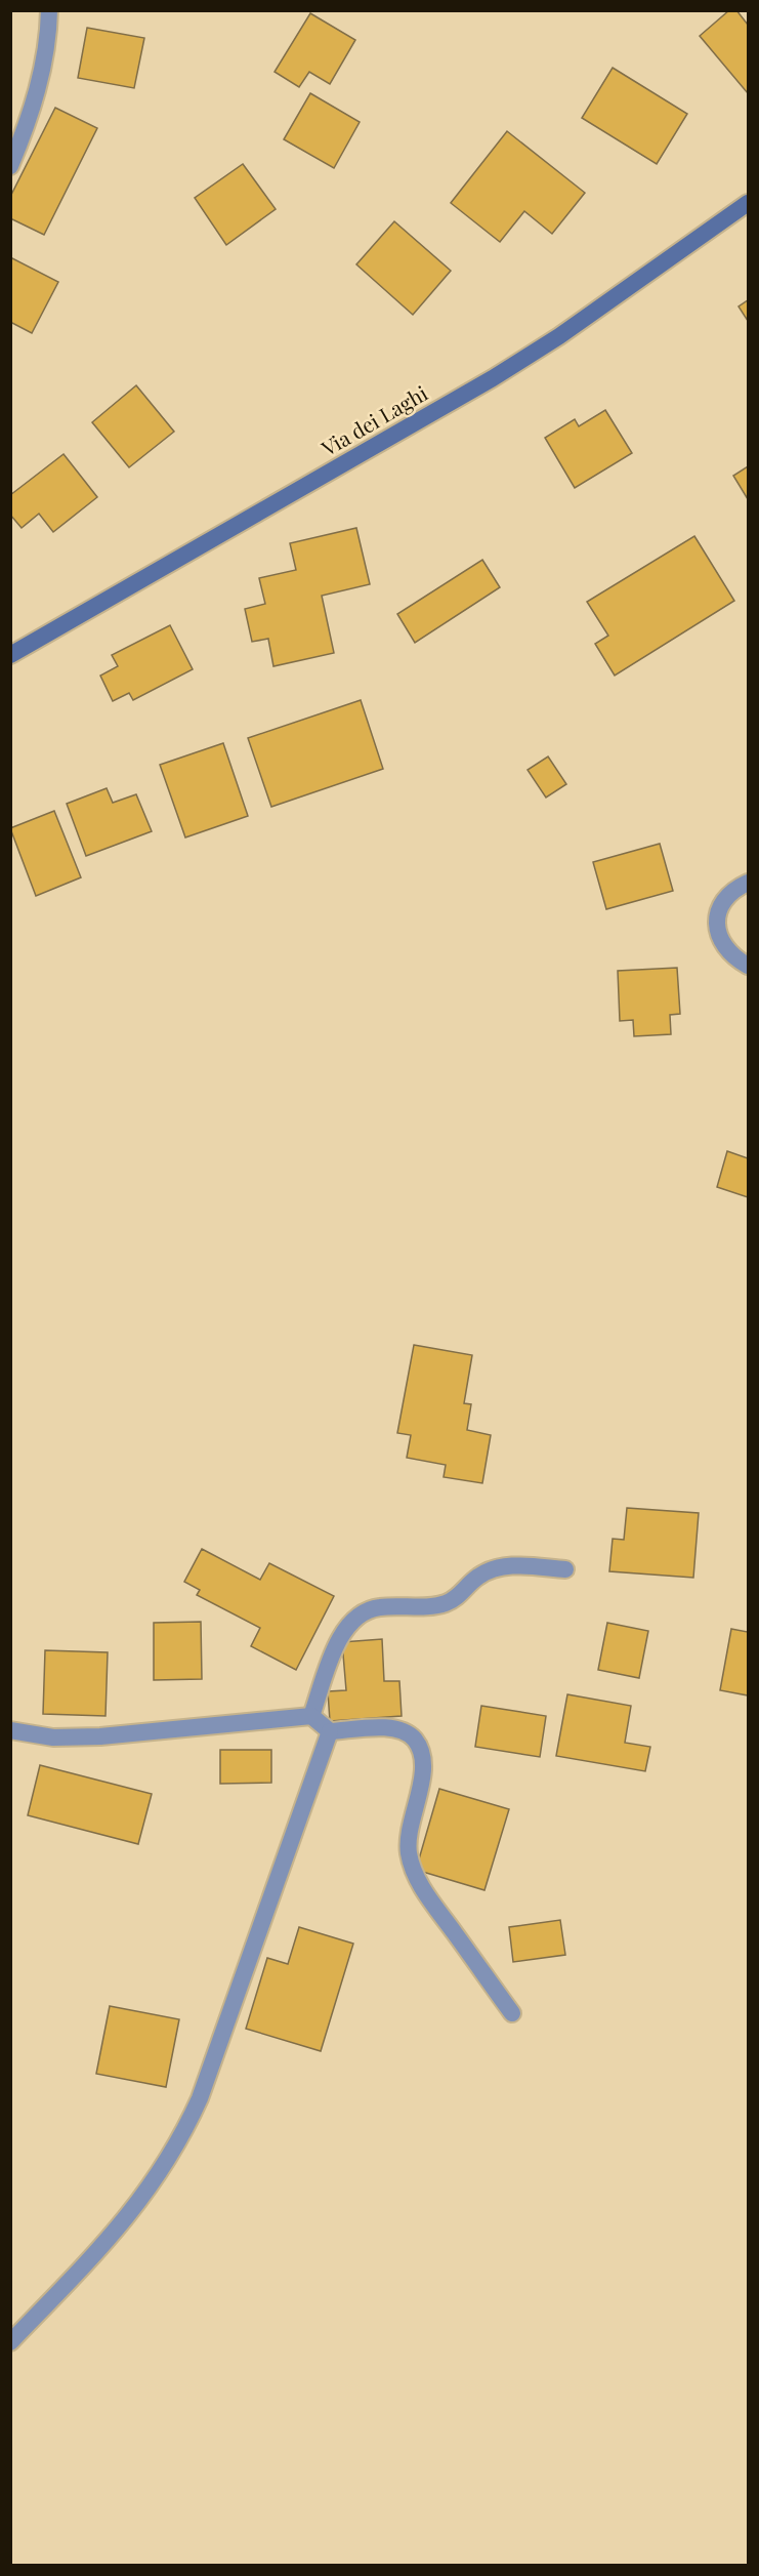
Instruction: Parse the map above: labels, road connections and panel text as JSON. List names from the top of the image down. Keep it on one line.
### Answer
{"streets":{"main road":["Via dei Laghi"]}}
